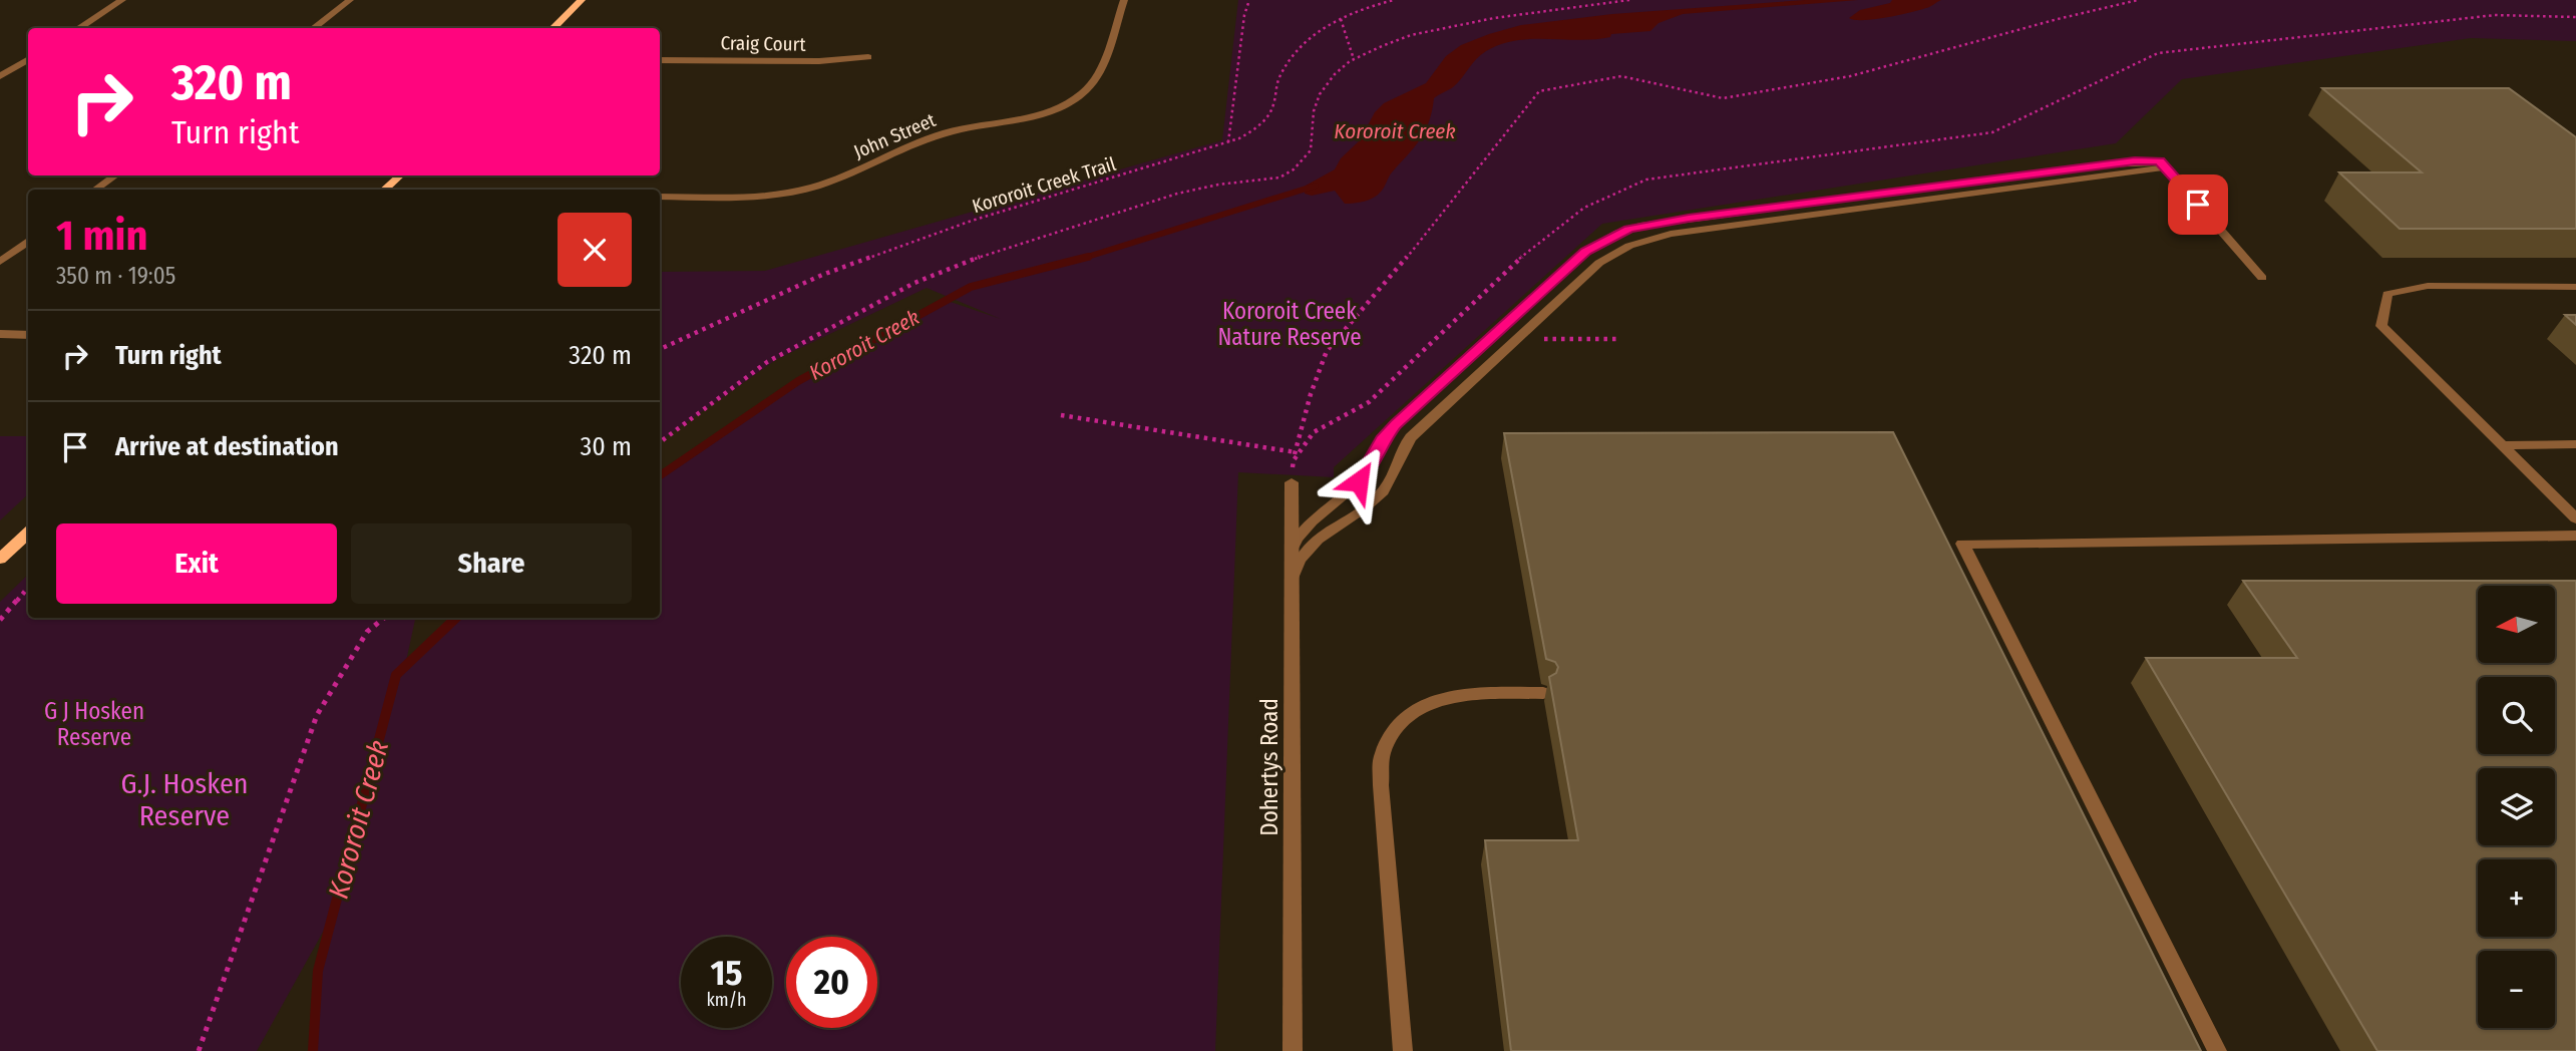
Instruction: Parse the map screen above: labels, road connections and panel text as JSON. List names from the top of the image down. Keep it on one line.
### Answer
{"streets":{"street":["Craig Court","John Street","Dohertys Road"],"path":["Kororoit Creek Trail"]},"water":["Kororoit Creek"],"parks":["Kororoit Creek Nature Reserve","G J Hosken Reserve","G.J. Hosken Reserve"],"north":"left","page":{"turn":["320 m","Turn right"],"heading":["1 min","350 m · 19:05"],"list":[{"name":"Turn right","value":"320 m"},{"name":"Arrive at destination","value":"30 m"}],"buttons":["Exit","Share"],"map_buttons":["+","−"],"speed":"15 km/h","limit":"20"}}
